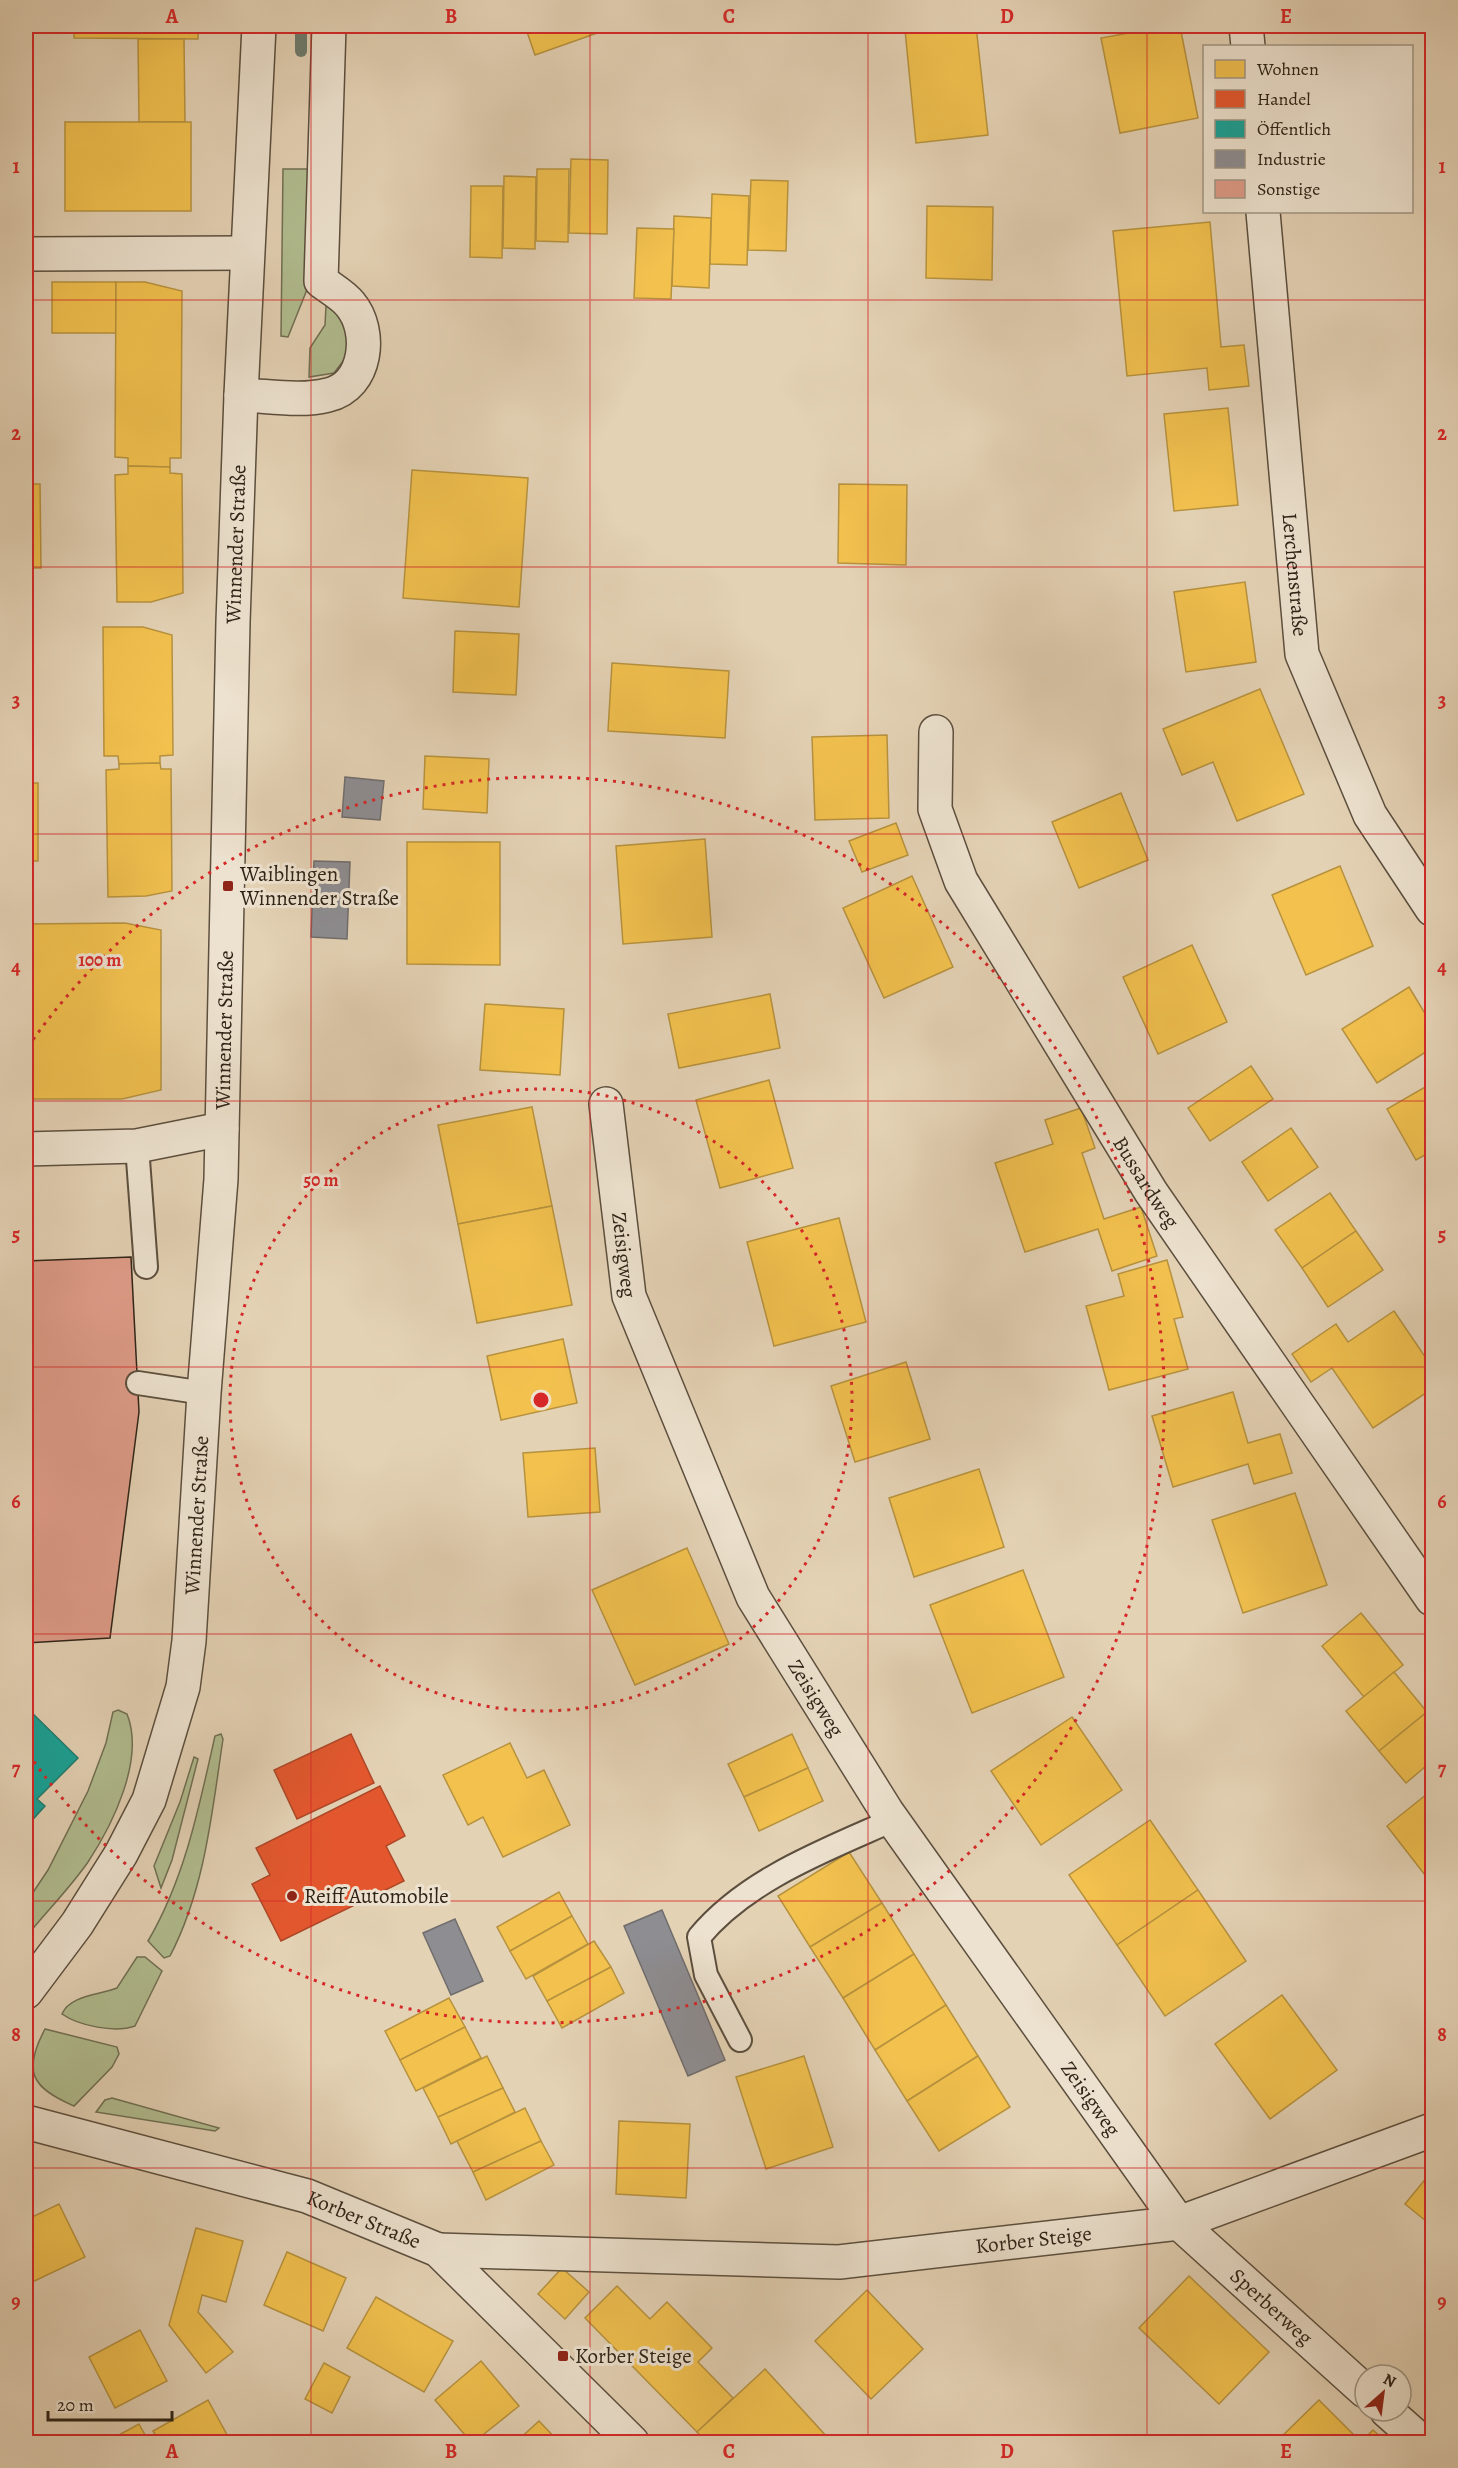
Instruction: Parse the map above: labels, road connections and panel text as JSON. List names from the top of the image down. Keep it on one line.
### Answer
{"streets":{"street":["Winnender Straße","Lerchenstraße","Bussardweg","Zeisigweg","Korber Straße","Korber Steige","Sperberweg"]},"crossings":[["Zeisigweg","Korber Steige"],["Zeisigweg","Sperberweg"],["Korber Straße","Korber Steige"],["Korber Steige","Sperberweg"]],"places":{"transit":["Waiblingen Winnender Straße","Korber Steige"],"other":["Reiff Automobile"]},"legend":["Wohnen","Handel","Öffentlich","Industrie","Sonstige"],"scale_bar":"20 m","north":"top right","grid":{"columns":["A","B","C","D","E"],"rows":["1","2","3","4","5","6","7","8","9"]},"rings":["100 m","50 m"]}
